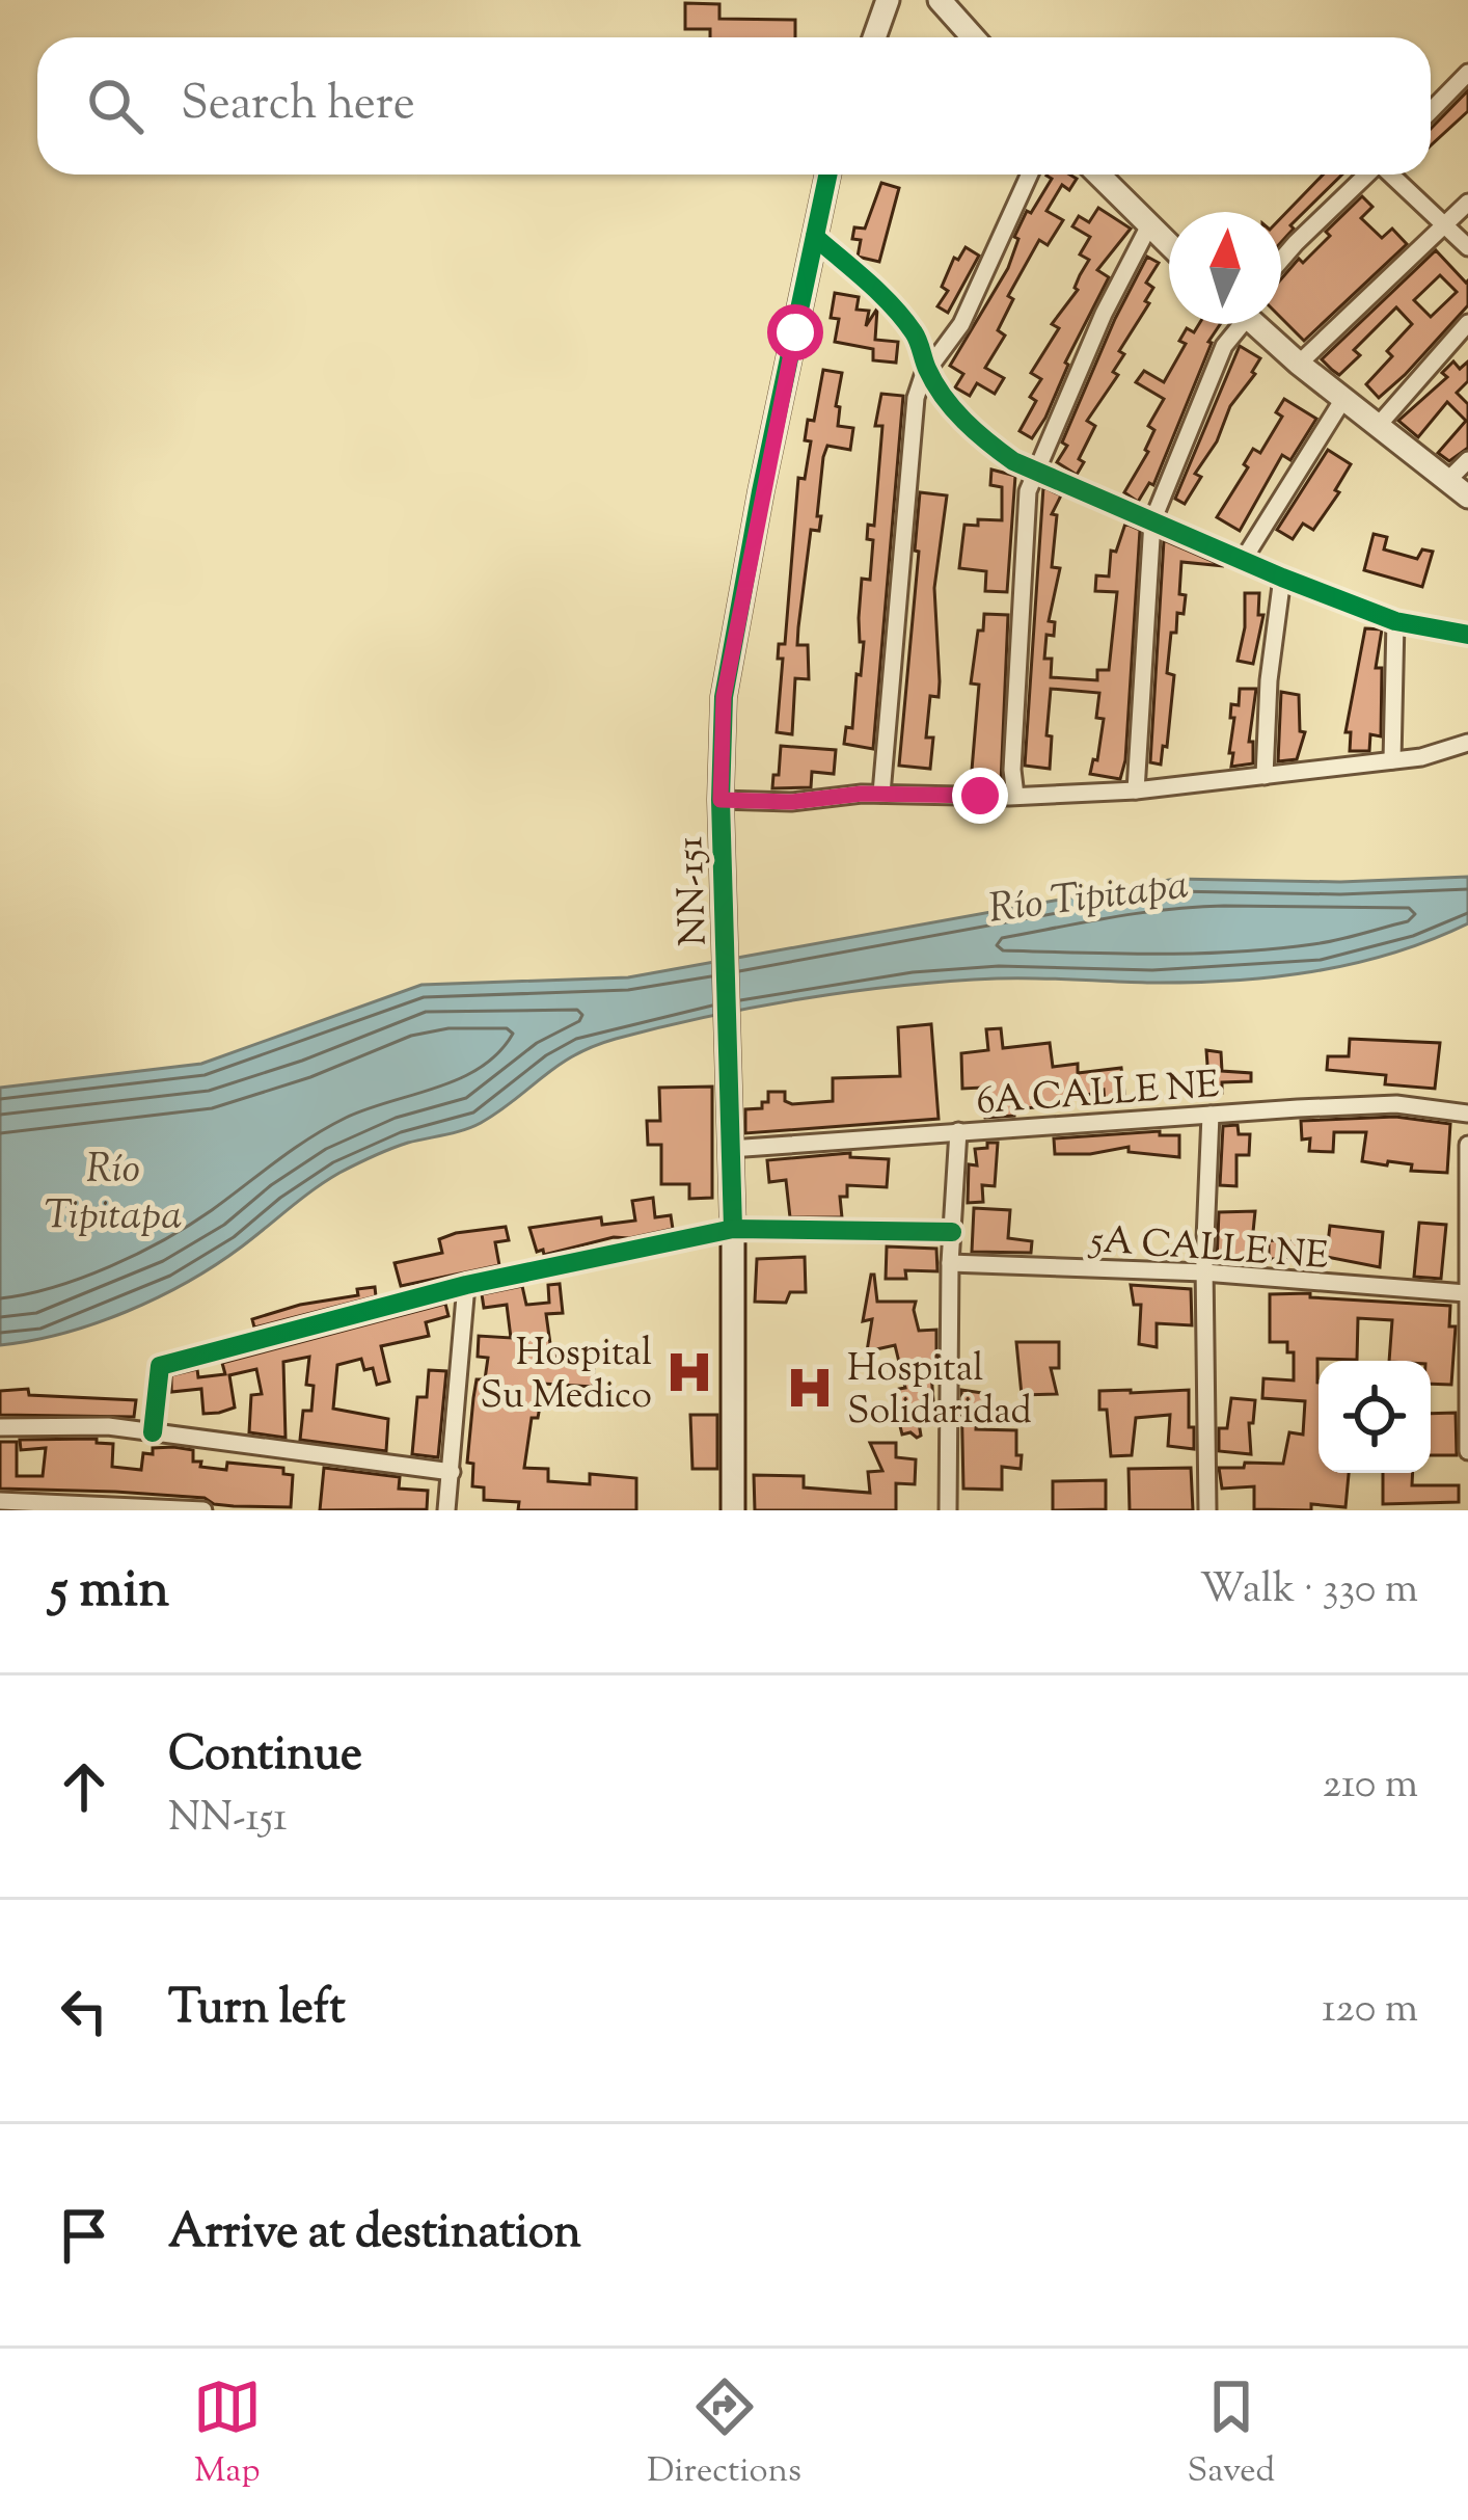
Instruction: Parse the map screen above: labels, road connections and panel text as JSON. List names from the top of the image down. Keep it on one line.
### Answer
{"streets":{"street":["NN-151","6A CALLE NE","5A CALLE NE"]},"crossings":[["NN-151","6A CALLE NE"]],"water":["Río Tipitapa"],"places":{"hospital":["Hospital Su Medico","Hospital Solidaridad"]},"north":"top","page":{"search":"Search here","heading":["5 min","Walk · 330 m"],"list":[["Continue","NN-151","210 m"],["Turn left","120 m"],"Arrive at destination"],"nav":["Map","Directions","Saved"]}}
